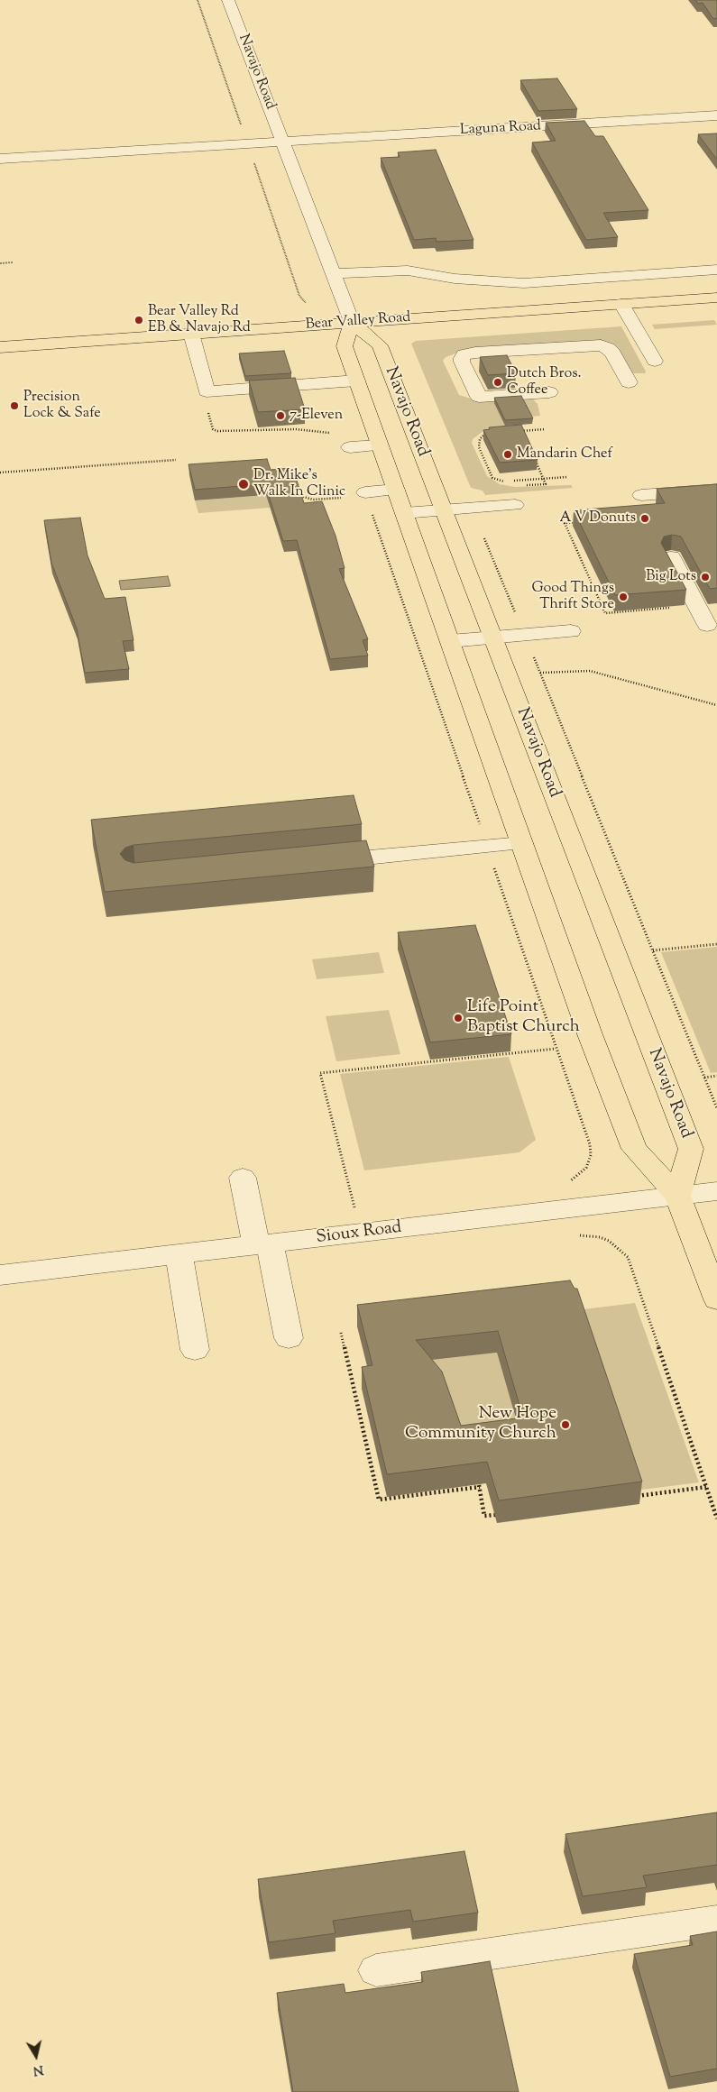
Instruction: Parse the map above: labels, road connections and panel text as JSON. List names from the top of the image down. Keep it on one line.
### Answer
{"streets":{"main road":["Navajo Road","Bear Valley Road"],"street":["Laguna Road","Sioux Road"]},"crossings":[["Navajo Road","Laguna Road"],["Navajo Road","Bear Valley Road"],["Navajo Road","Sioux Road"]],"places":["Bear Valley Rd EB & Navajo Rd","Dutch Bros. Coffee","Precision Lock & Safe","7-Eleven","Mandarin Chef","Dr. Mike's Walk In Clinic","A V Donuts","Big Lots","Good Things Thrift Store","Life Point Baptist Church","New Hope Community Church"],"north":"bottom"}
